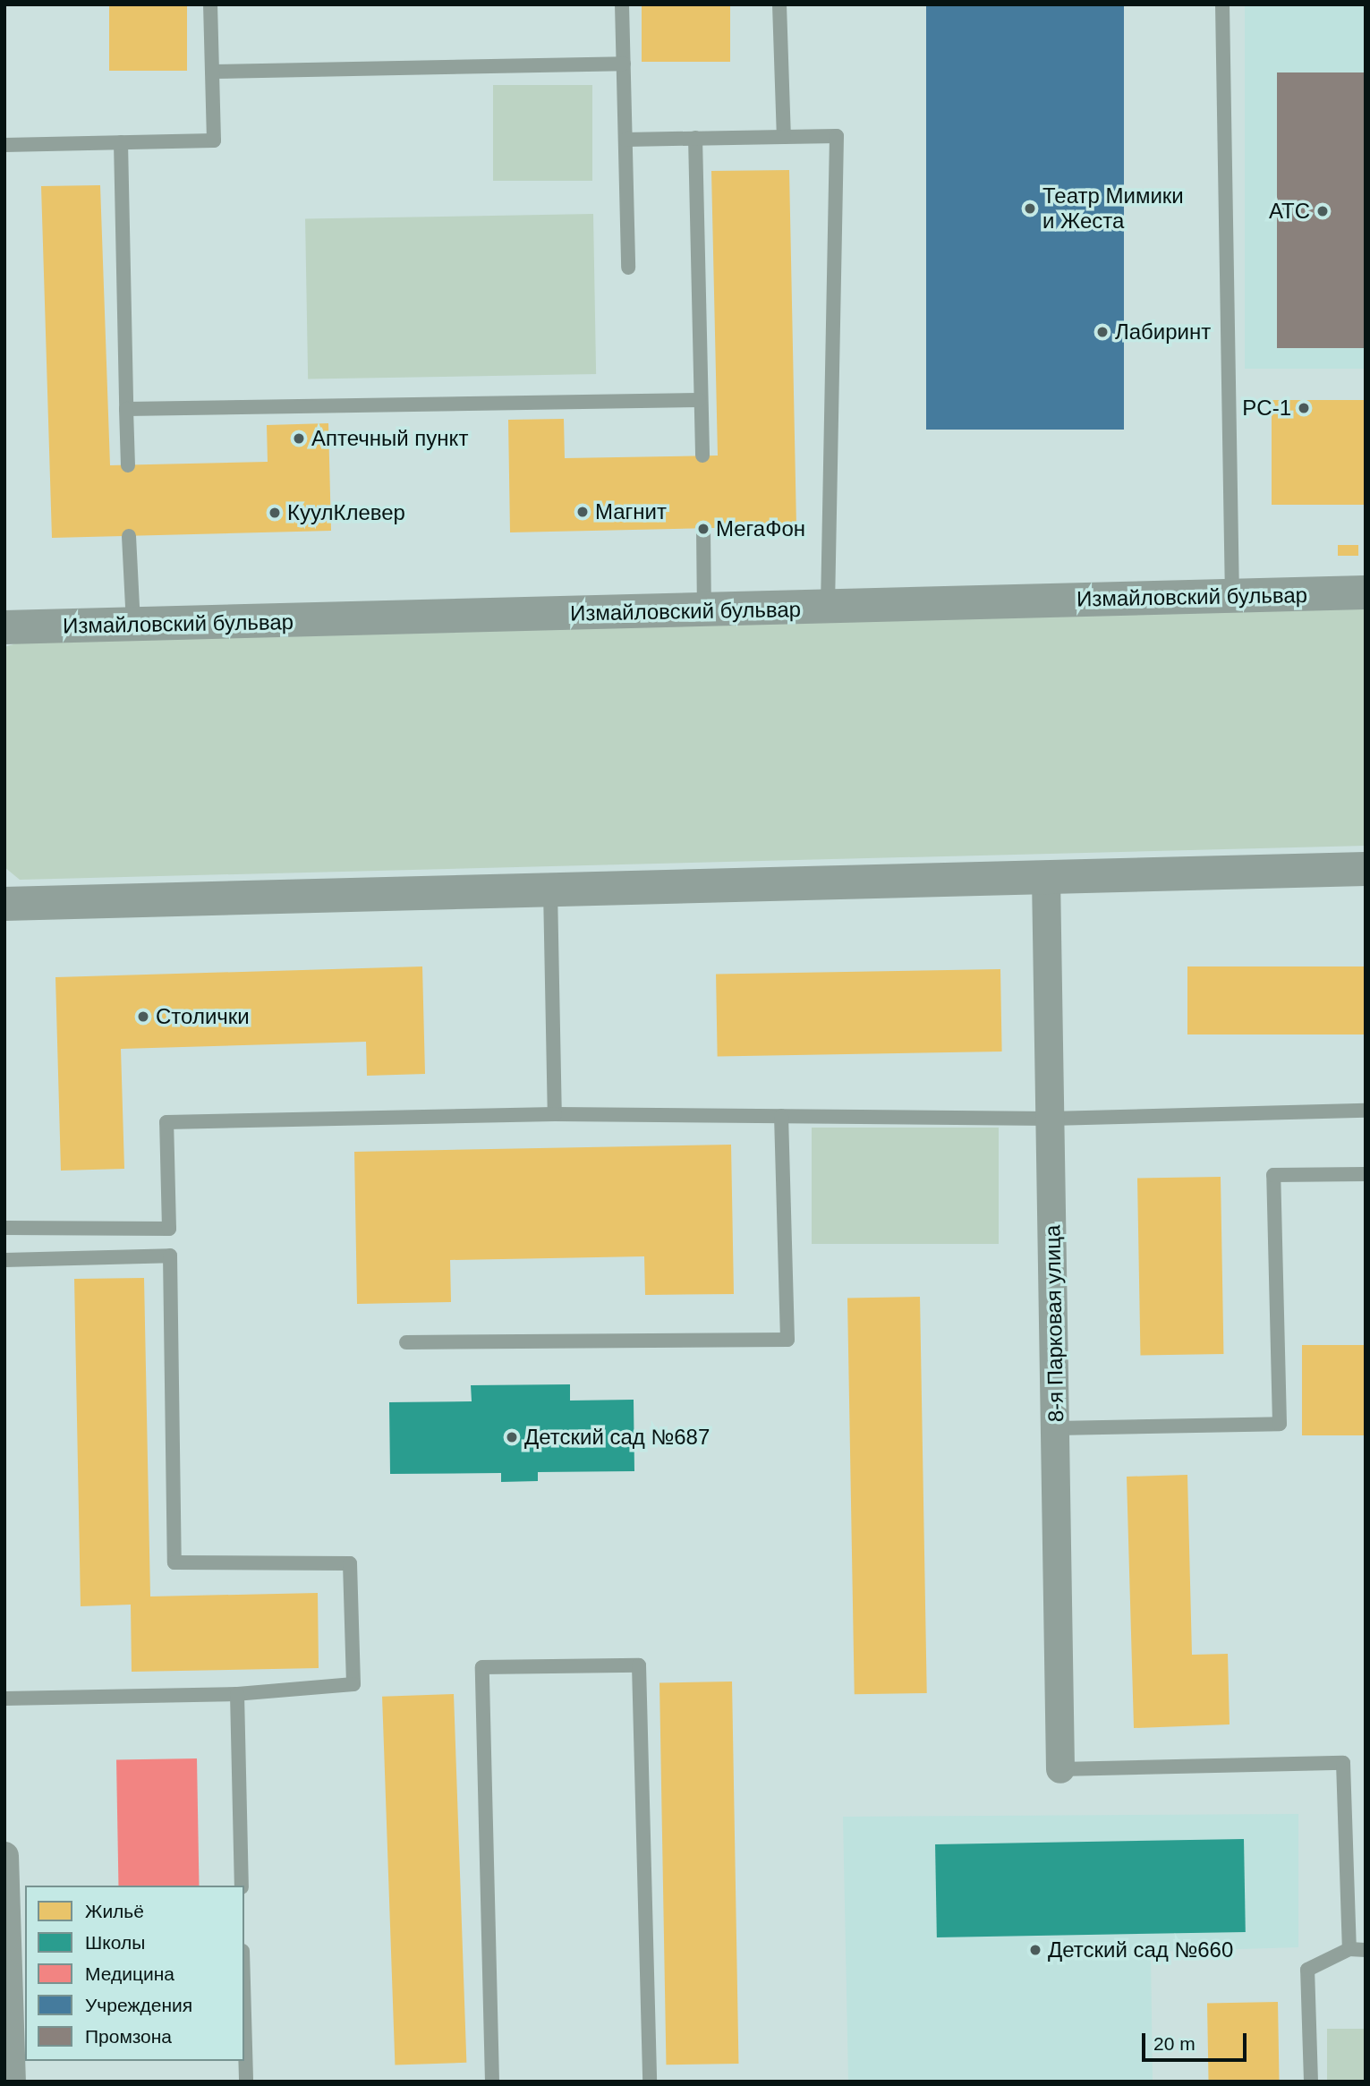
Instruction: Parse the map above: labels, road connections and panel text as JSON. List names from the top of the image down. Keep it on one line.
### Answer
{"streets":{"street":["Измайловский бульвар","8-я Парковая улица"]},"places":["Театр Мимики и Жеста","АТС","Лабиринт","PC-1","Аптечный пункт","Магнит","КуулКлевер","МегаФон","Столички","Детский сад №687","Детский сад №660"],"legend":["Жильё","Школы","Медицина","Учреждения","Промзона"],"scale_bar":"20 m"}
